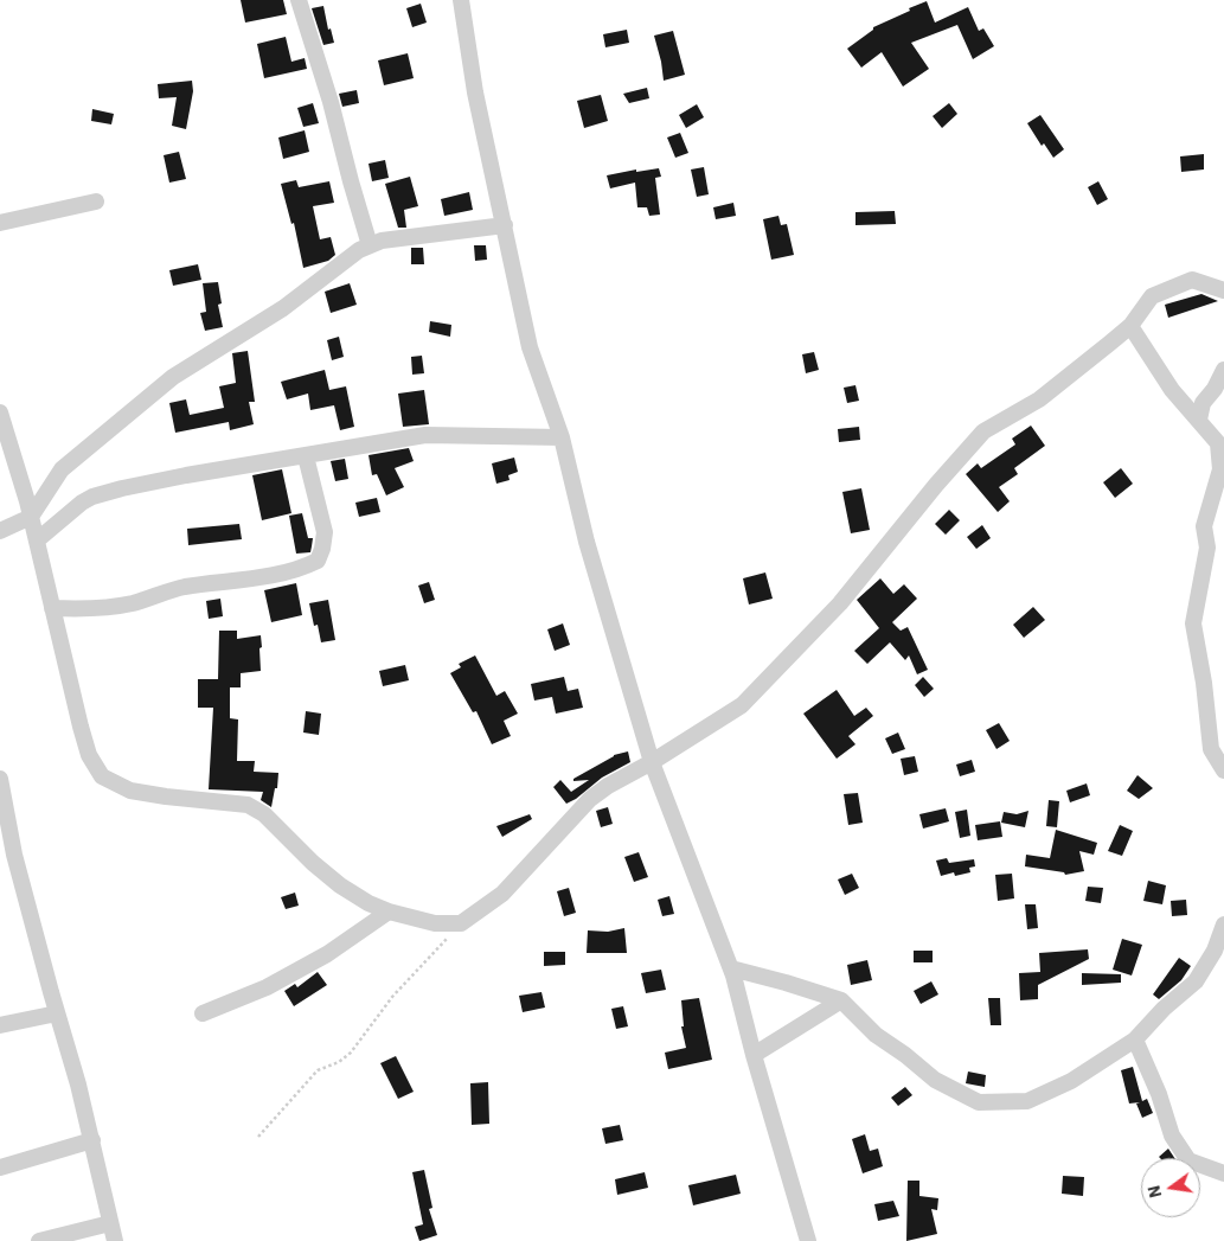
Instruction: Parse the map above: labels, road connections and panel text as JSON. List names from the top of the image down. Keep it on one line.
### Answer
{"north":"left"}
